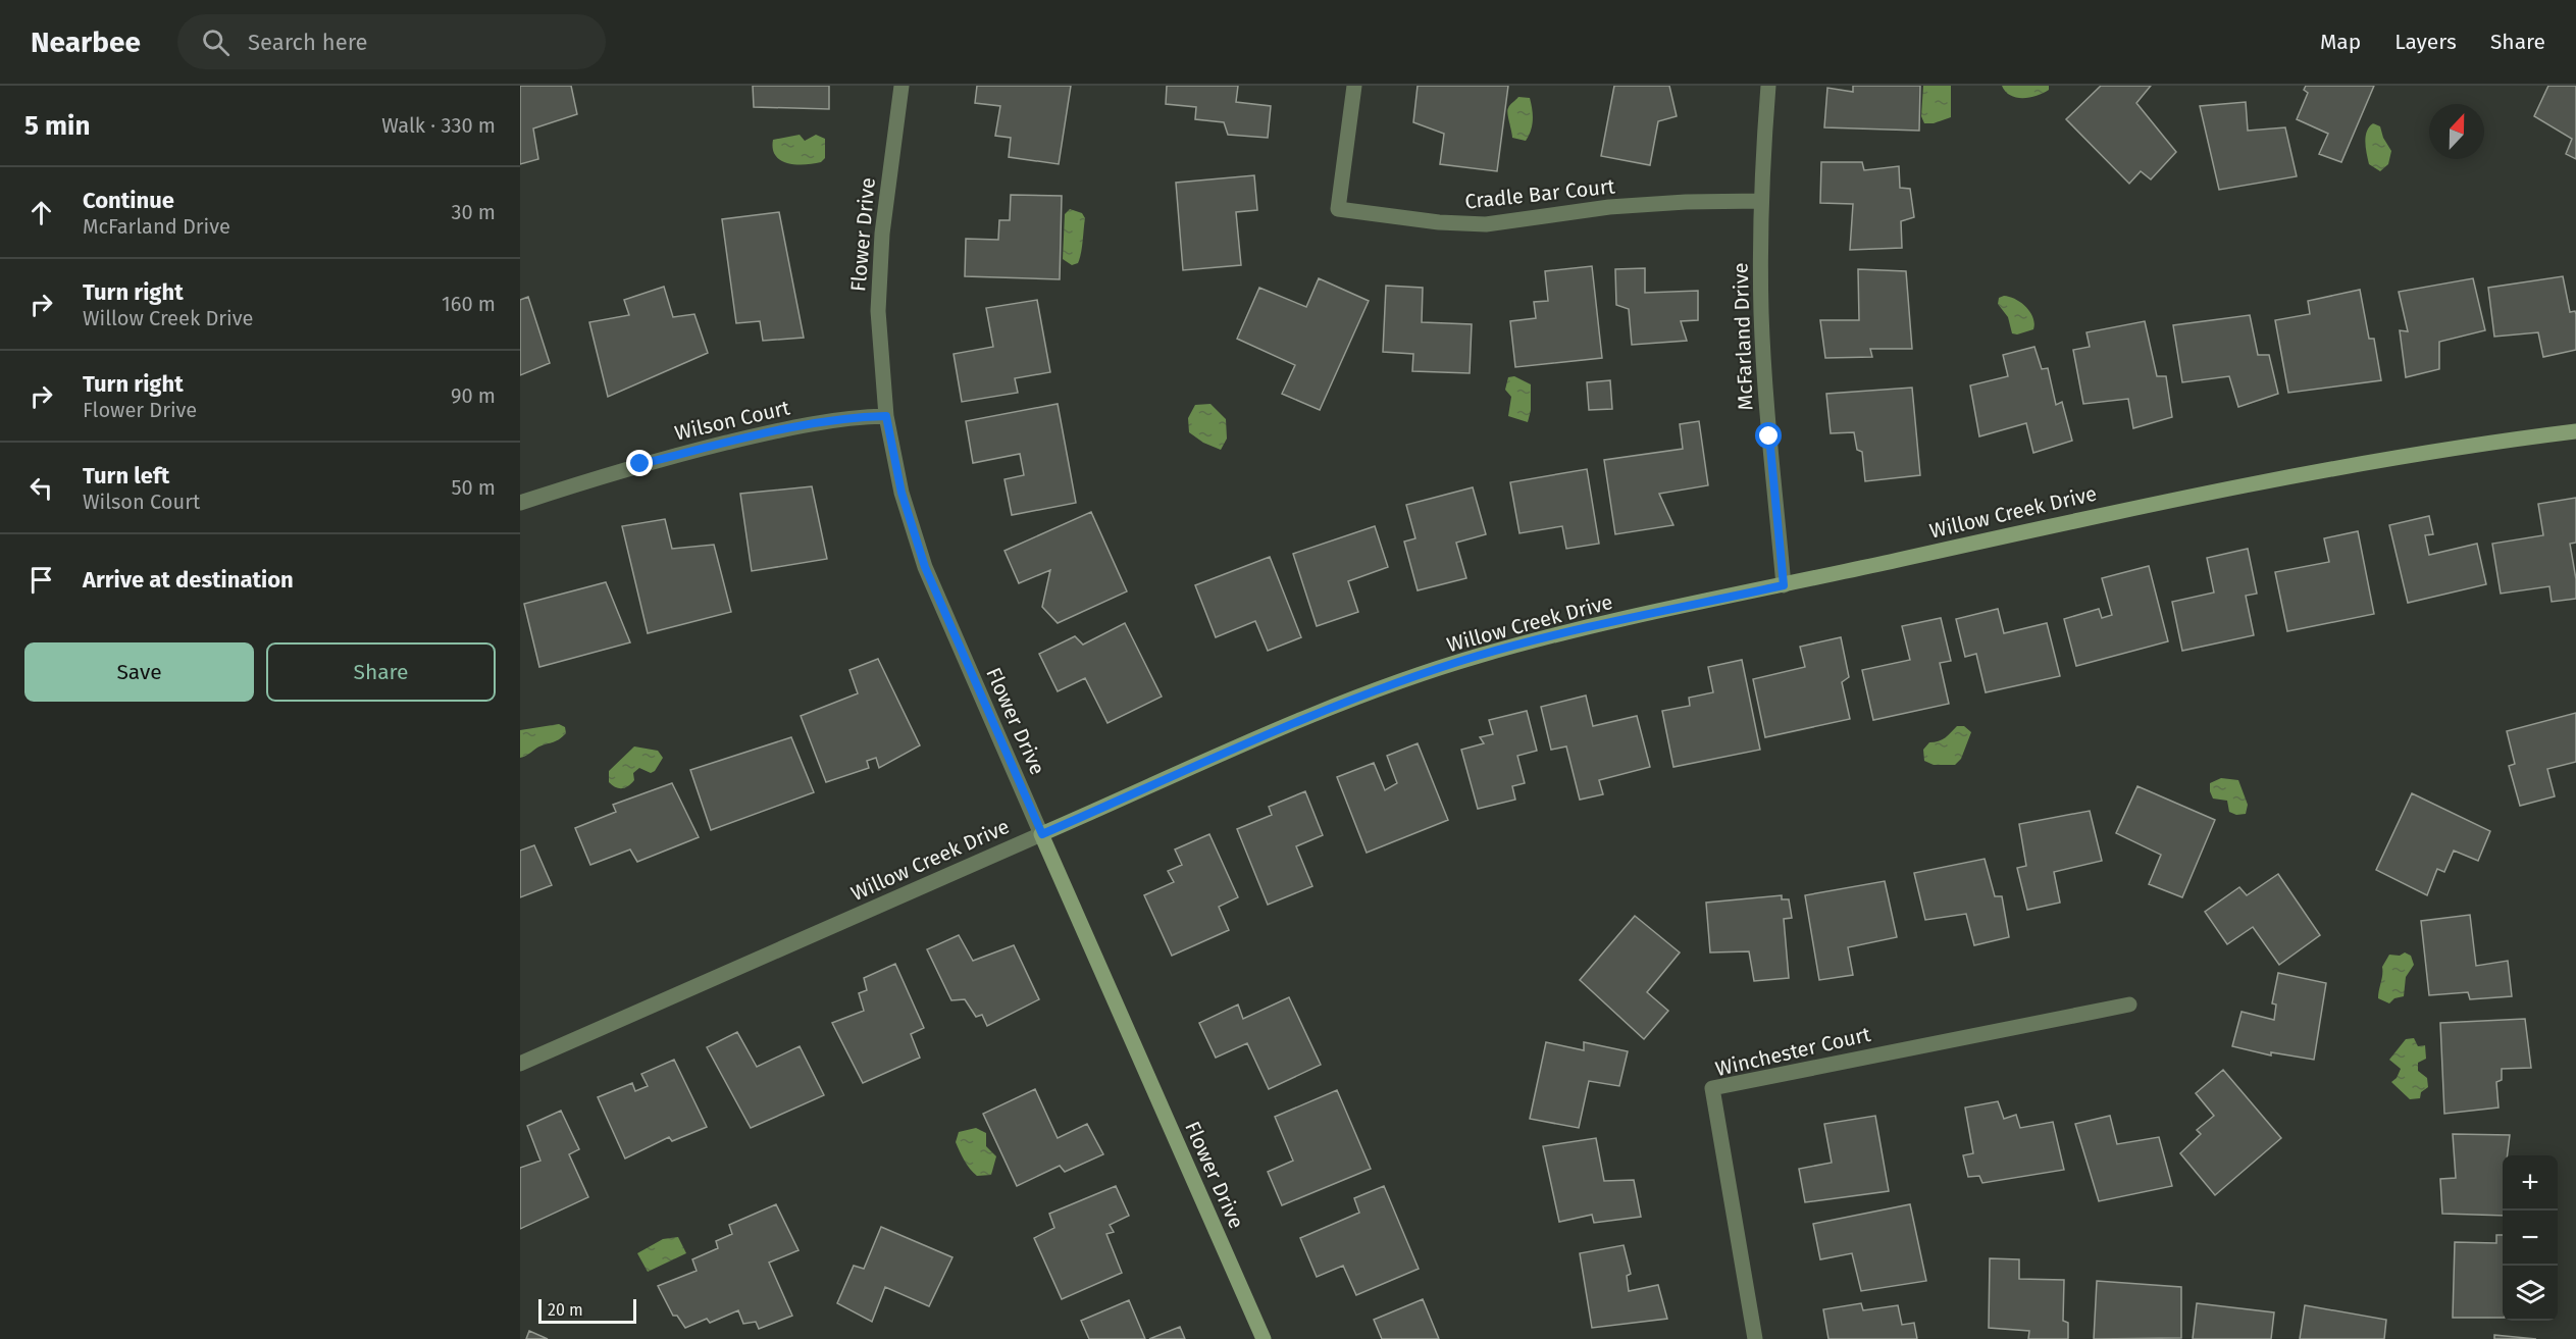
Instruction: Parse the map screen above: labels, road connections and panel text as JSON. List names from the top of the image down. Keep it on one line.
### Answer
{"streets":{"street":["Cradle Bar Court","Flower Drive","McFarland Drive","Wilson Court","Willow Creek Drive","Winchester Court"]},"crossings":[["Cradle Bar Court","McFarland Drive"],["Flower Drive","Wilson Court"],["Flower Drive","Willow Creek Drive"],["McFarland Drive","Willow Creek Drive"]],"scale_bar":"20 m","north":"top","page":{"header":"Nearbee","search":"Search here","nav":["Map","Layers","Share"],"heading":["5 min","Walk · 330 m"],"list":[["Continue","McFarland Drive","30 m"],["Turn right","Willow Creek Drive","160 m"],["Turn right","Flower Drive","90 m"],["Turn left","Wilson Court","50 m"],"Arrive at destination"],"buttons":["Save","Share"],"map_buttons":["+","−"],"scale":"20 m"}}
